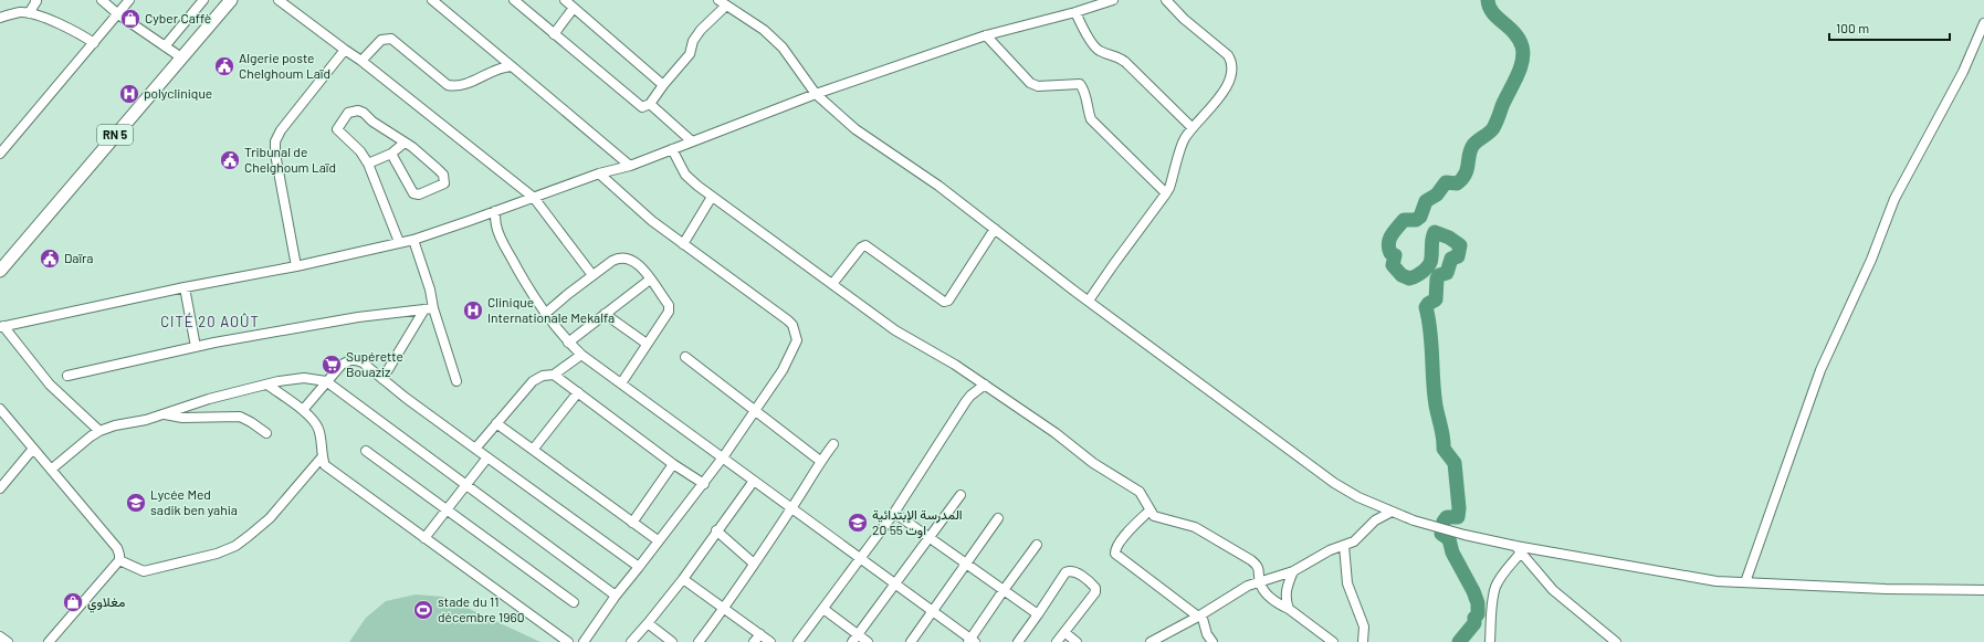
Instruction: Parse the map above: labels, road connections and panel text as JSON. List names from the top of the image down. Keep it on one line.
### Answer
{"streets":{"main road":["RN 5"]},"districts":["CITÉ 20 AOÛT"],"places":{"shop":["Cyber Caffè","مغلاوي"],"public building":["Algerie poste Chelghoum Laïd","Tribunal de Chelghoum Laïd","Daïra"],"hospital":["polyclinique","Clinique Internationale Mekalfa"],"supermarket":["Supérette Bouaziz"],"school or university":["Lycée Med sadik ben yahia","المدرسة الإبتدائية 20 اوت 55"],"sports":["stade du 11 décembre 1960"]},"scale_bar":"100 m"}
